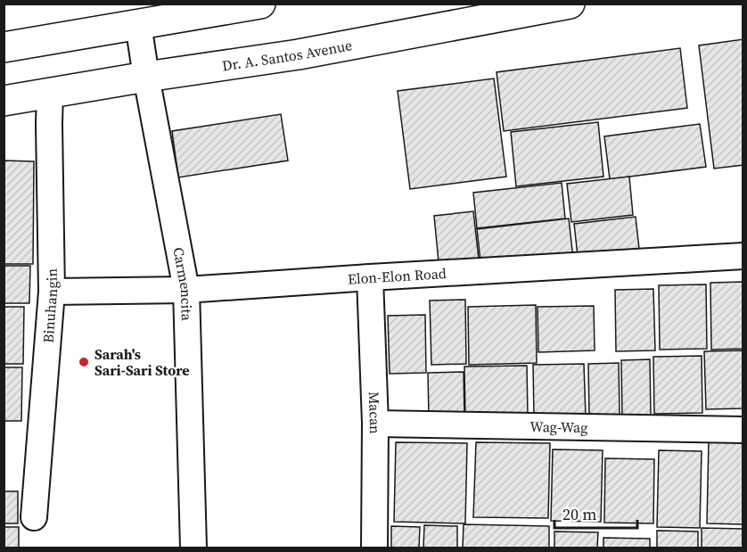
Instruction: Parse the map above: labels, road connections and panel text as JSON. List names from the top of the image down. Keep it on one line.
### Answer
{"streets":{"main road":["Dr. A. Santos Avenue"],"street":["Elon-Elon Road","Carmencita","Binuhangin","Macan","Wag-Wag"]},"crossings":[["Dr. A. Santos Avenue","Carmencita"],["Dr. A. Santos Avenue","Binuhangin"],["Elon-Elon Road","Carmencita"],["Elon-Elon Road","Binuhangin"],["Elon-Elon Road","Macan"],["Macan","Wag-Wag"]],"places":["Sarah's Sari-Sari Store"],"scale_bar":"20 m"}
